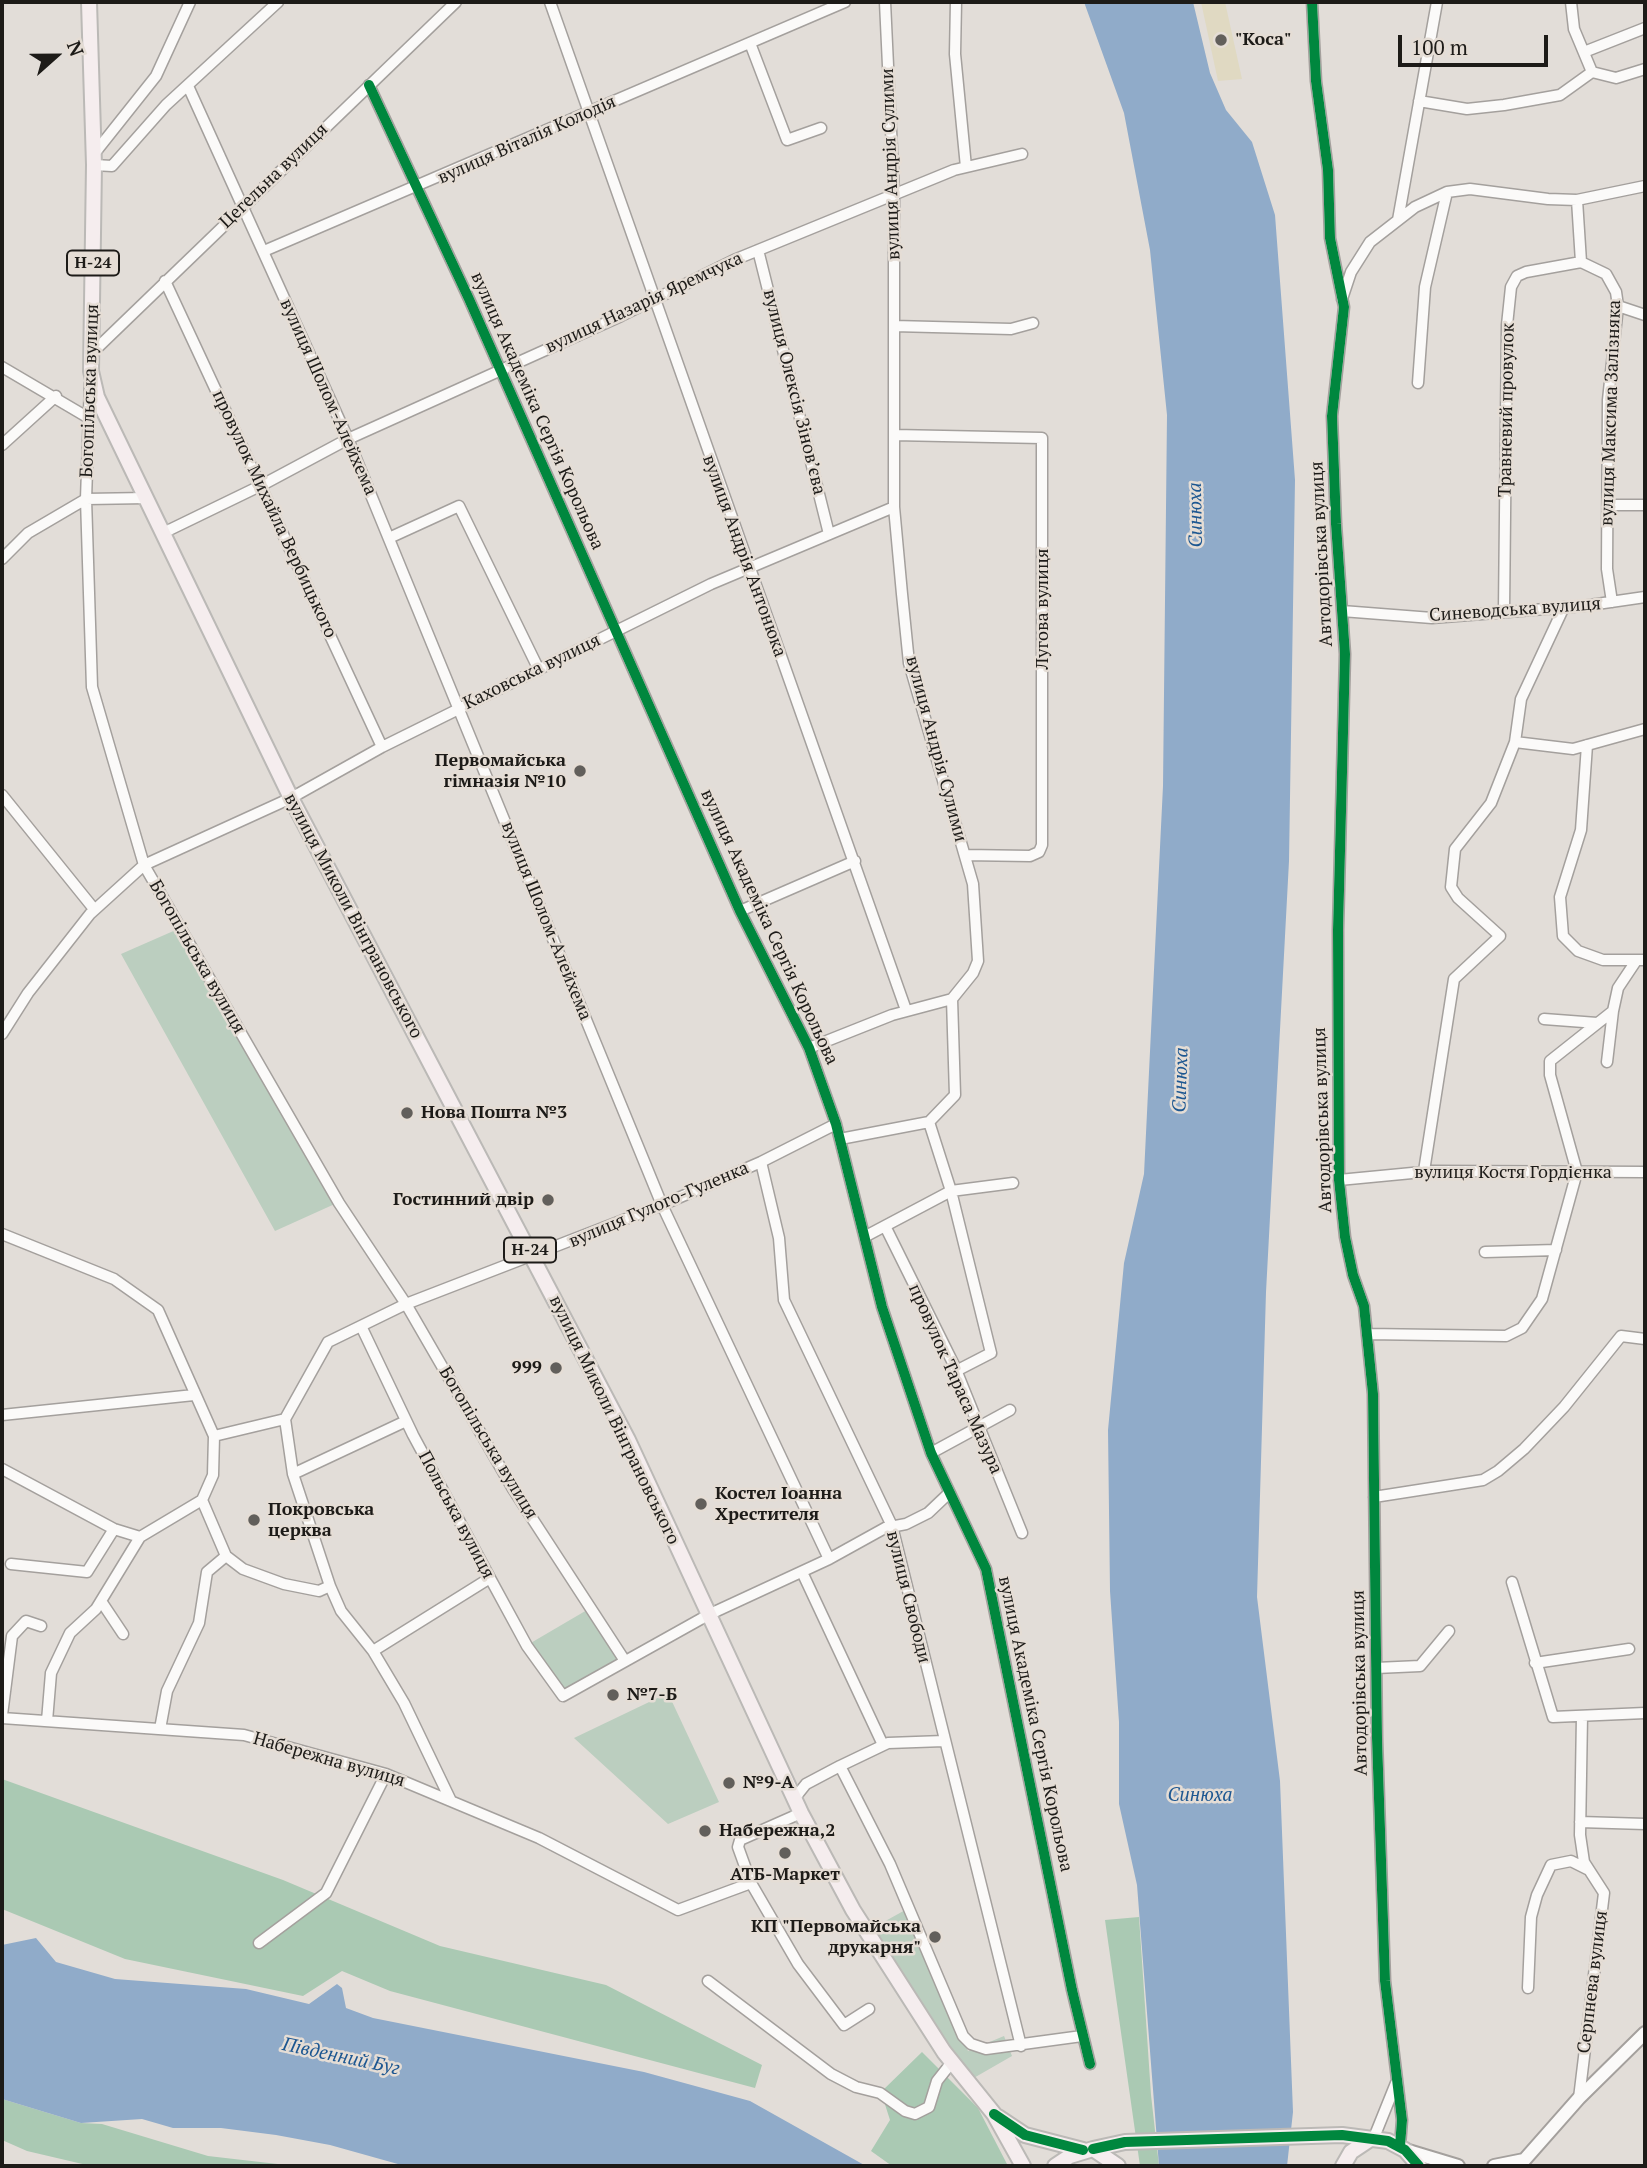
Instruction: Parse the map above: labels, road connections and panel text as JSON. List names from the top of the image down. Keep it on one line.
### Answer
{"streets":{"main road":["Н-24","Богопільська вулиця","вулиця Миколи Вінграновського"],"street":["вулиця Віталія Колодія","вулиця Андрія Сулими","Цегельна вулиця","вулиця Назарія Яремчука","вулиця Олексія Зіновʼєва","вулиця Шолом-Алейхема","Травневий провулок","вулиця Академіка Сергія Корольова","вулиця Максима Залізняка","провулок Михайла Вербицького","Автодорівська вулиця","вулиця Андрія Антонюка","Лугова вулиця","Синеводська вулиця","Каховська вулиця","вулиця Костя Гордієнка","вулиця Гулого-Гуленка","провулок Тараса Мазура","Польська вулиця","вулиця Свободи","Набережна вулиця","Серпнева вулиця"]},"crossings":[["вулиця Віталія Колодія","вулиця Шолом-Алейхема"],["вулиця Віталія Колодія","вулиця Академіка Сергія Корольова"],["вулиця Віталія Колодія","вулиця Андрія Антонюка"],["вулиця Андрія Сулими","вулиця Назарія Яремчука"],["вулиця Андрія Сулими","Лугова вулиця"],["вулиця Андрія Сулими","Каховська вулиця"],["Цегельна вулиця","Богопільська вулиця"],["Цегельна вулиця","вулиця Шолом-Алейхема"],["Цегельна вулиця","вулиця Академіка Сергія Корольова"],["Цегельна вулиця","провулок Михайла Вербицького"],["Н-24","Автодорівська вулиця"],["Н-24","вулиця Миколи Вінграновського"],["вулиця Назарія Яремчука","вулиця Олексія Зіновʼєва"],["вулиця Назарія Яремчука","вулиця Шолом-Алейхема"],["вулиця Назарія Яремчука","вулиця Академіка Сергія Корольова"],["вулиця Назарія Яремчука","провулок Михайла Вербицького"],["вулиця Назарія Яремчука","вулиця Андрія Антонюка"],["вулиця Назарія Яремчука","вулиця Миколи Вінграновського"],["Богопільська вулиця","Каховська вулиця"],["Богопільська вулиця","вулиця Миколи Вінграновського"],["Богопільська вулиця","вулиця Гулого-Гуленка"],["Богопільська вулиця","Польська вулиця"],["вулиця Олексія Зіновʼєва","Каховська вулиця"],["вулиця Шолом-Алейхема","Каховська вулиця"],["вулиця Шолом-Алейхема","вулиця Гулого-Гуленка"],["Травневий провулок","вулиця Максима Залізняка"],["Травневий провулок","Синеводська вулиця"],["вулиця Академіка Сергія Корольова","Каховська вулиця"],["вулиця Академіка Сергія Корольова","вулиця Гулого-Гуленка"],["вулиця Максима Залізняка","Синеводська вулиця"],["провулок Михайла Вербицького","Каховська вулиця"],["Автодорівська вулиця","Синеводська вулиця"],["Автодорівська вулиця","вулиця Костя Гордієнка"],["вулиця Андрія Антонюка","Каховська вулиця"],["Каховська вулиця","вулиця Миколи Вінграновського"],["вулиця Миколи Вінграновського","вулиця Гулого-Гуленка"],["вулиця Гулого-Гуленка","Польська вулиця"],["вулиця Гулого-Гуленка","вулиця Свободи"]],"water":["Синюха","Південний Буг"],"places":["\"Коса\"","Первомайська гімназія №10","Нова Пошта №3","Гостинний двір","999","Костел Іоанна Хрестителя","Покровська церква","№7-Б","№9-А","Набережна,2","АТБ-Маркет","КП \"Первомайська друкарня\""],"scale_bar":"100 m","north":"right"}
